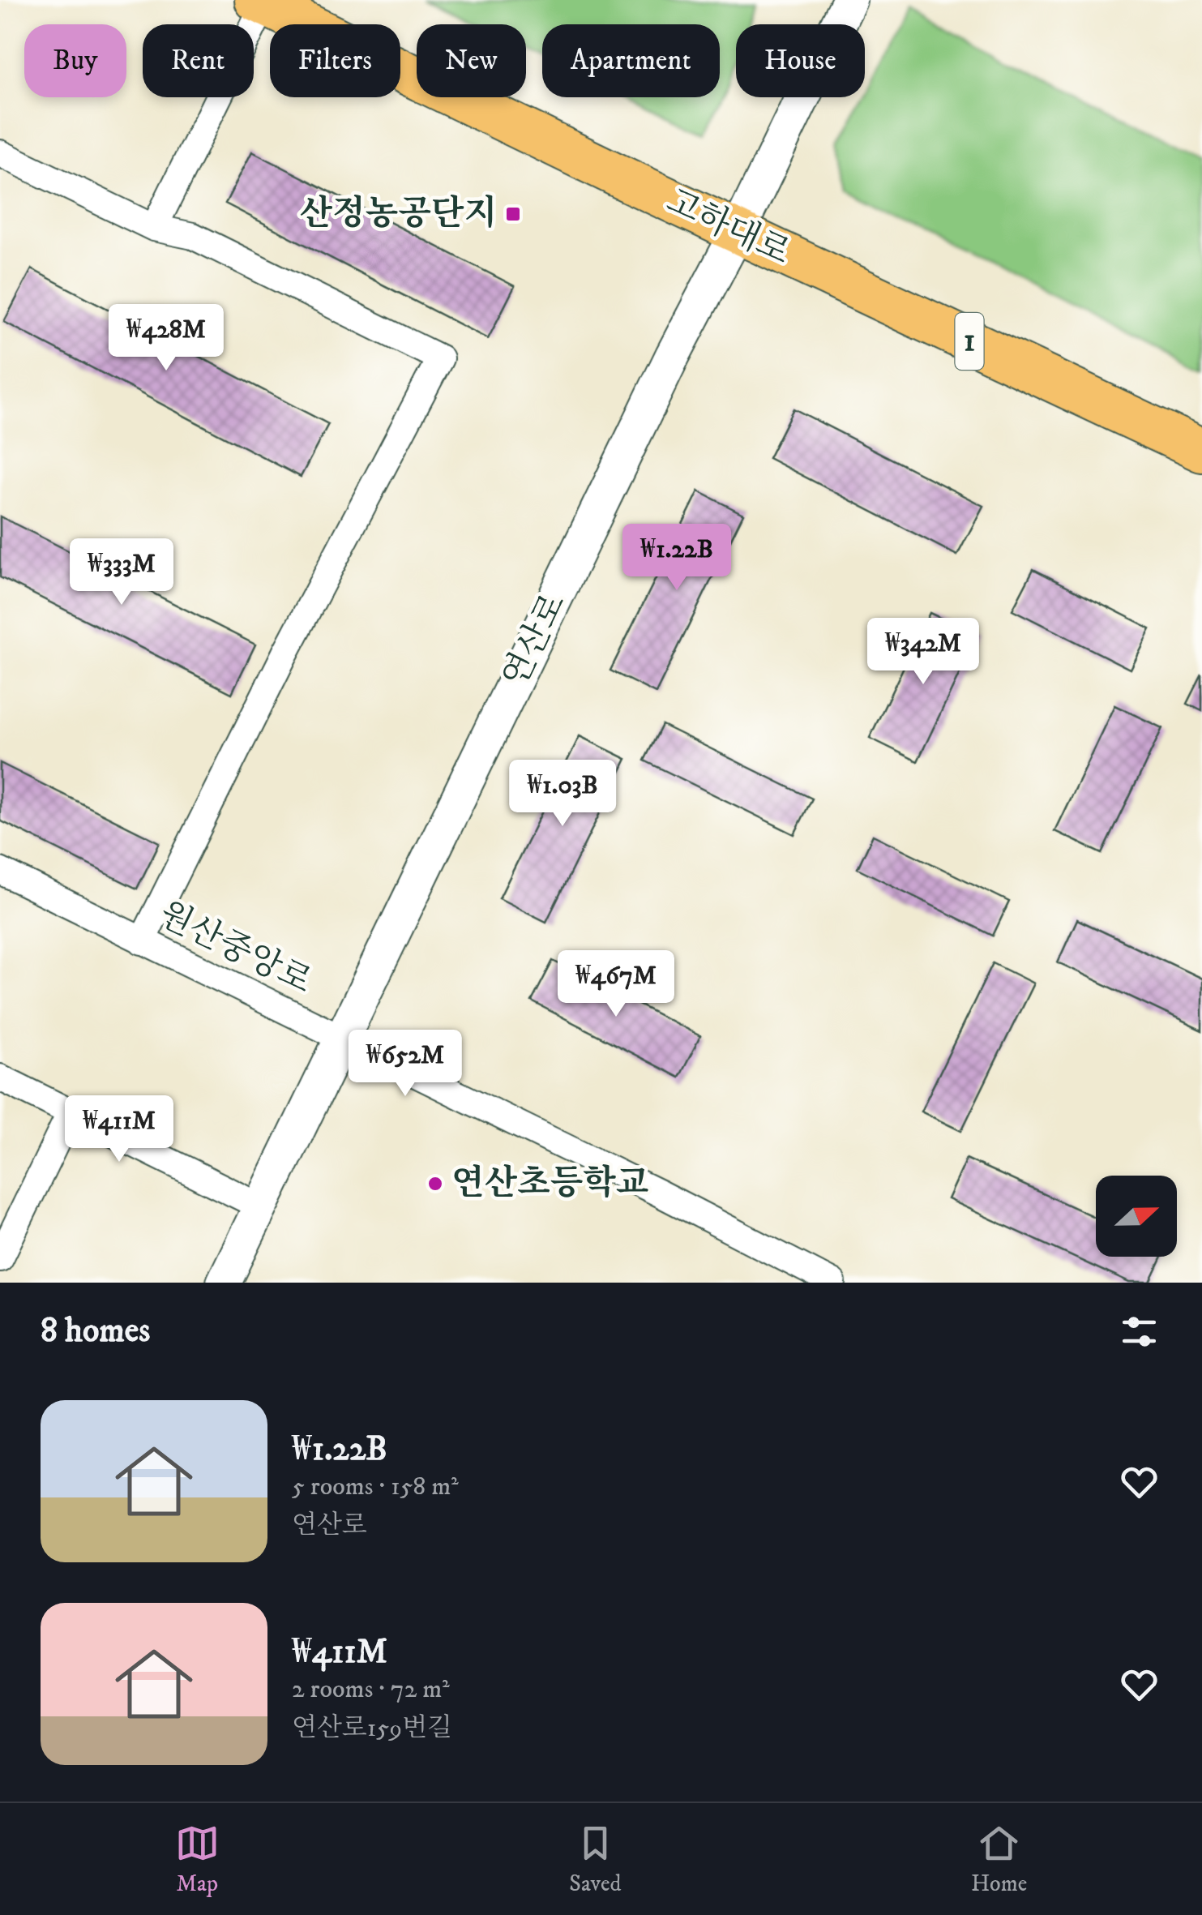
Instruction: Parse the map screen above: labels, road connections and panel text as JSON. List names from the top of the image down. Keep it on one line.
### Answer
{"streets":{"main road":["고하대로","1"],"street":["연산로","원산중앙로"]},"crossings":[["고하대로","연산로"],["연산로","원산중앙로"]],"places":{"transit":["산정농공단지"],"other":["연산초등학교"]},"north":"right","page":{"chip":["Buy","Rent","Filters","New","Apartment","House"],"price":["₩428M","₩1.22B","₩333M","₩342M","₩1.03B","₩467M","₩652M","₩411M"],"heading":"8 homes","list":[{"name":"₩1.22B","note":"5 rooms · 158 m² · 연산로"},{"name":"₩411M","note":"2 rooms · 72 m² · 연산로159번길"}],"tabs":["Map","Saved","Home"]}}
